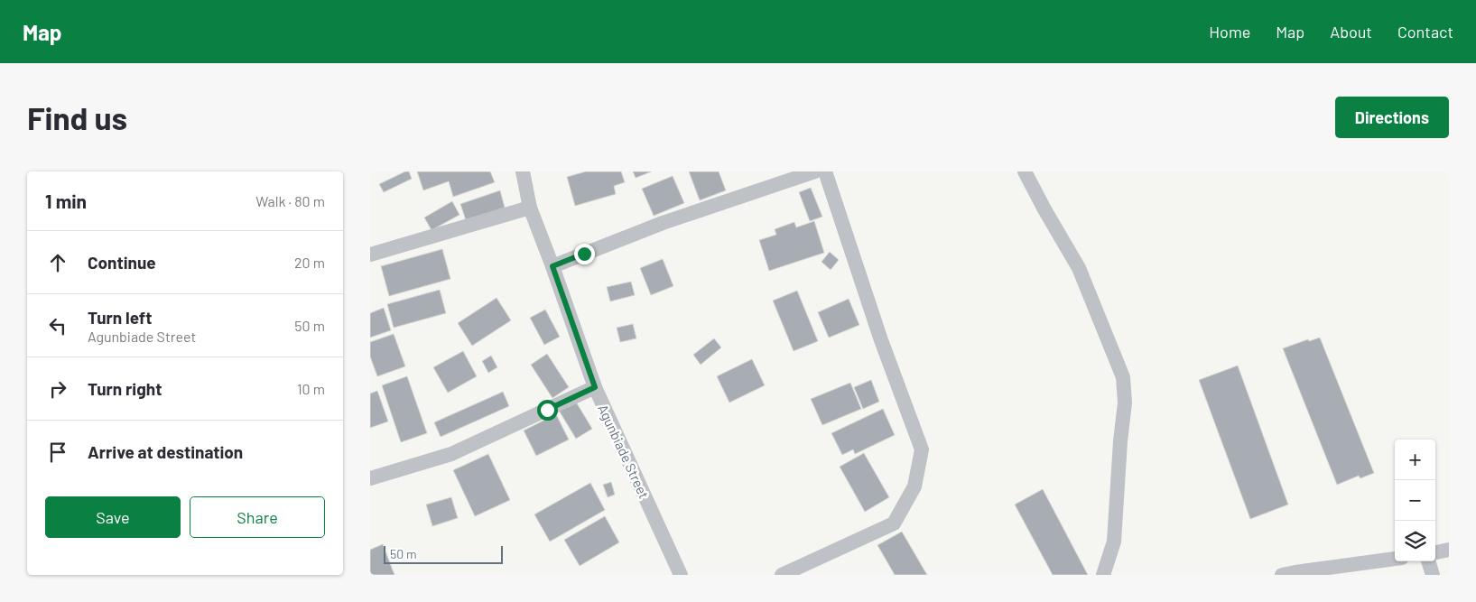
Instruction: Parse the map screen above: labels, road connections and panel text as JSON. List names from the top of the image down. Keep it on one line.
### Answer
{"streets":{"street":["Agunbiade Street"]},"scale_bar":"50 m","page":{"header":"Map","nav":["Home","Map","About","Contact"],"buttons":["Directions",["Save","Share"]],"title":"Find us","heading":["1 min","Walk · 80 m"],"list":[["Continue","20 m"],["Turn left","Agunbiade Street","50 m"],["Turn right","10 m"],"Arrive at destination"],"map_buttons":["+","−"],"scale":"50 m"}}
